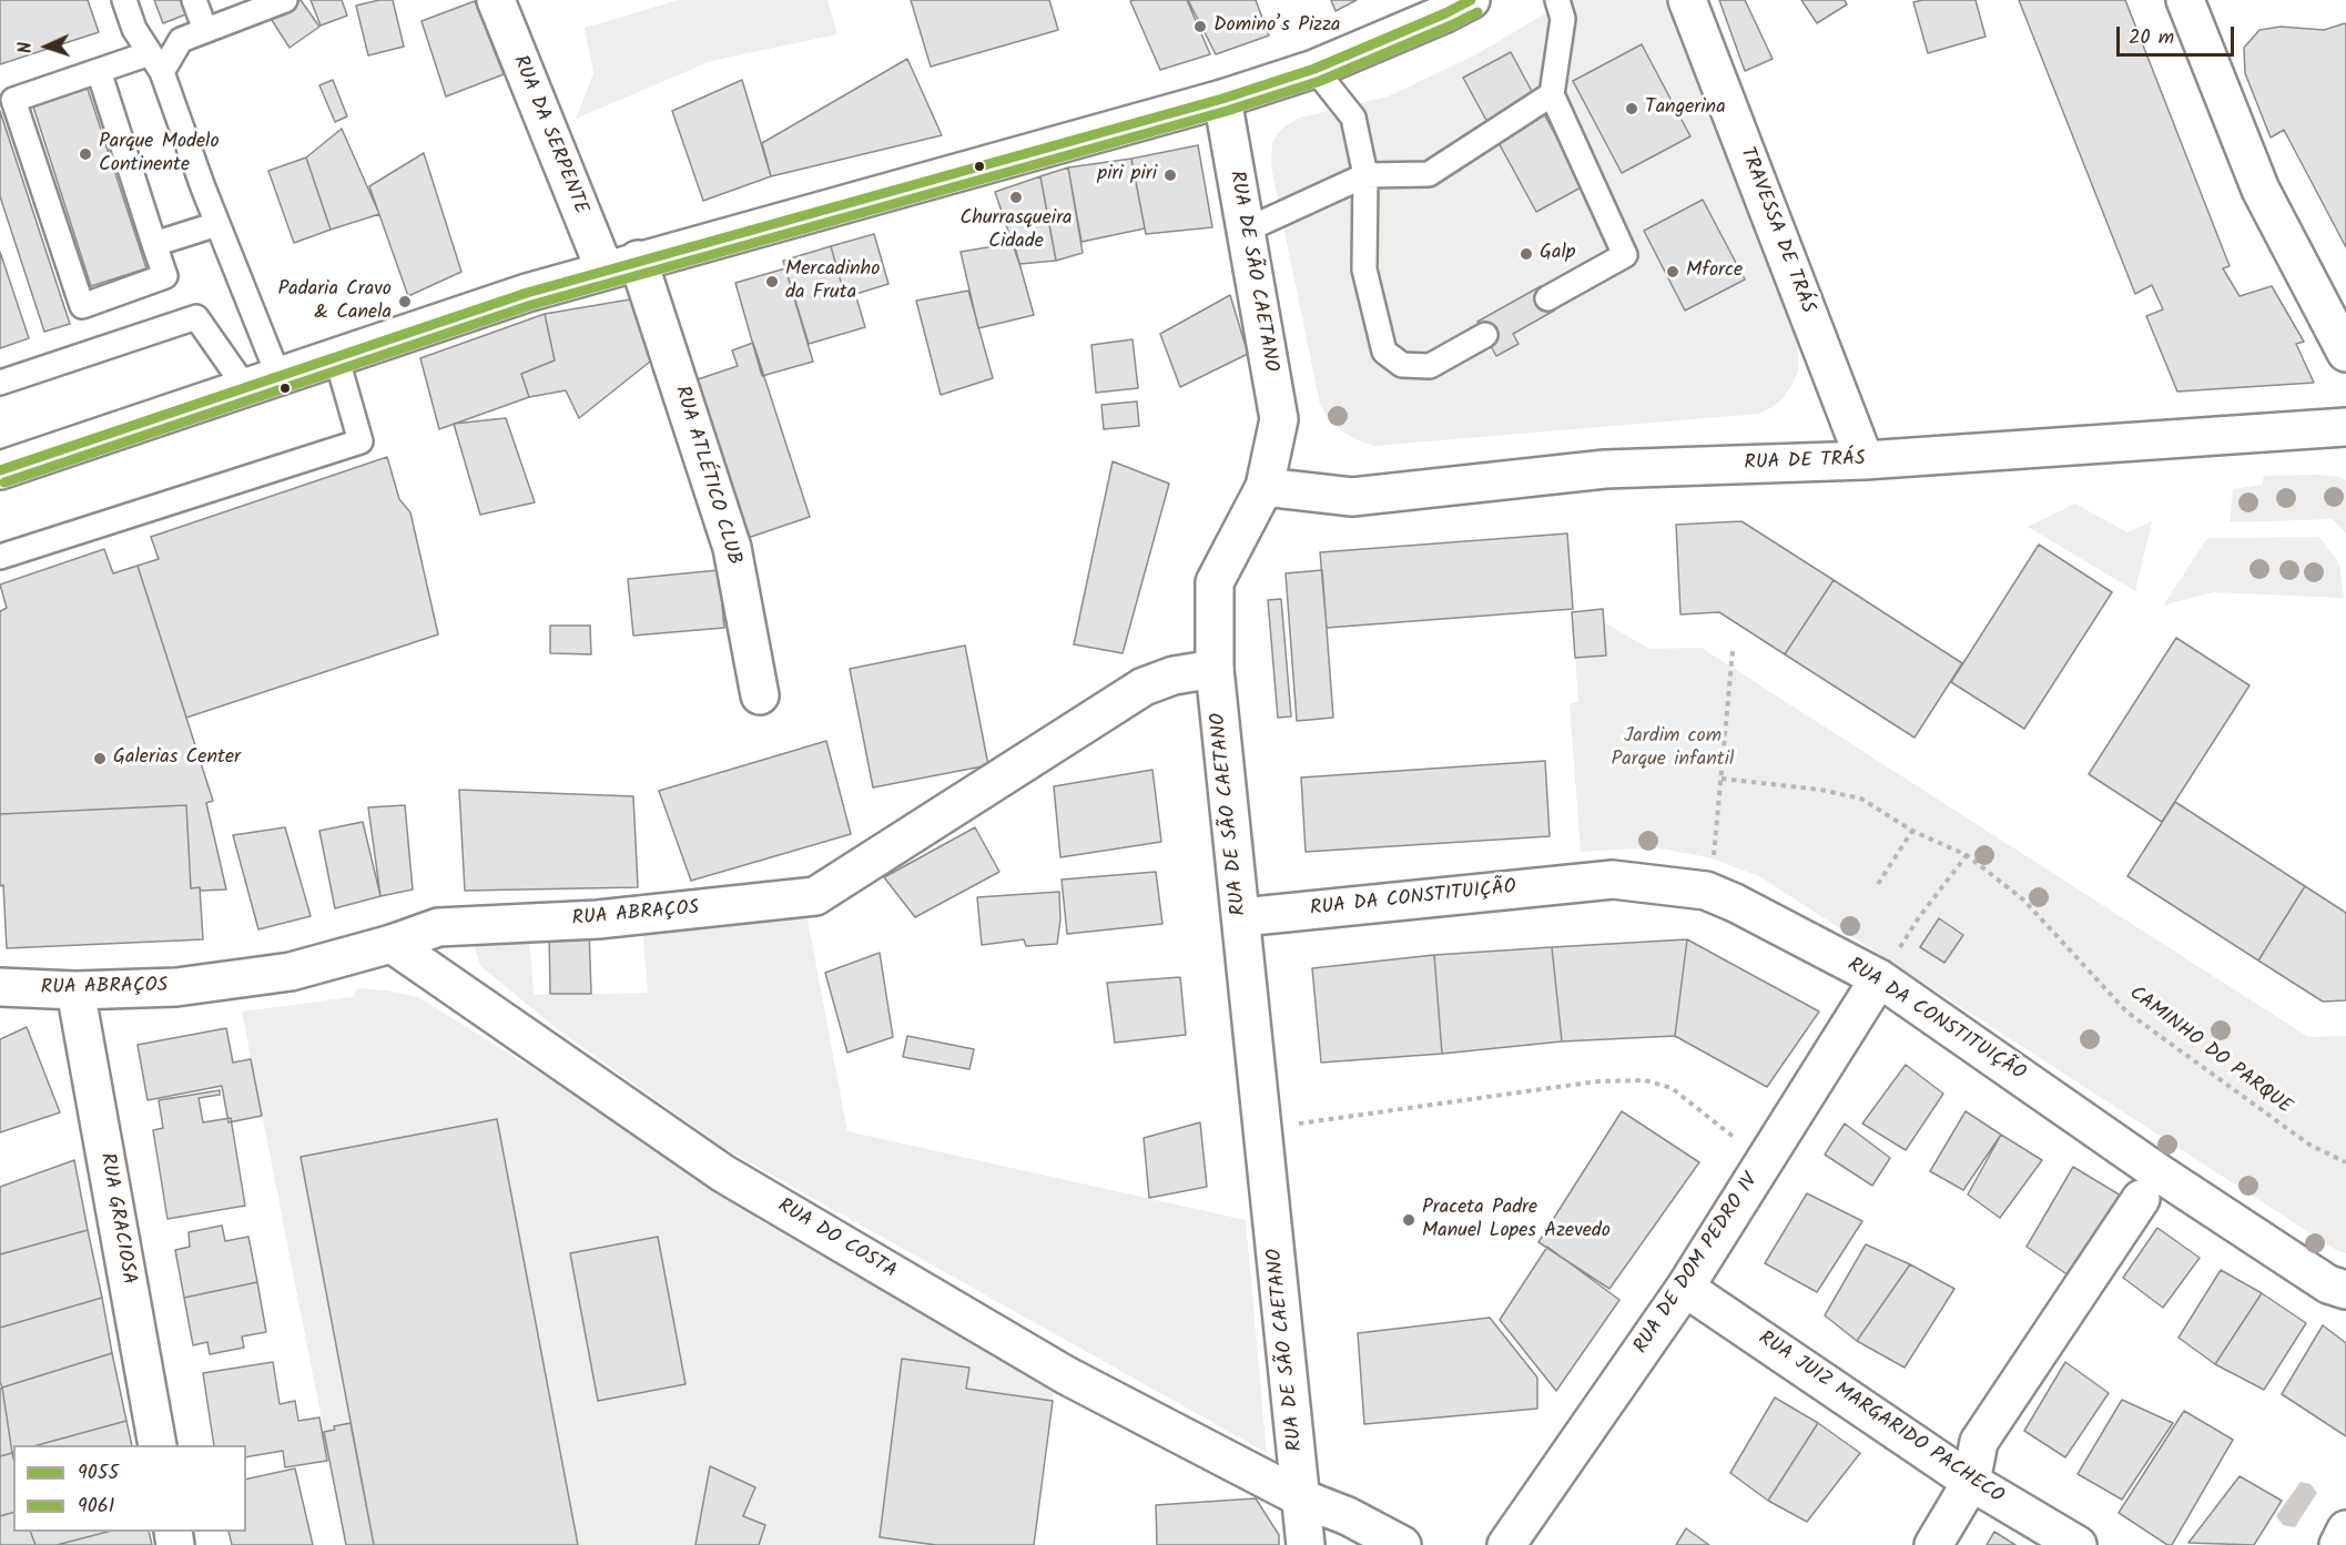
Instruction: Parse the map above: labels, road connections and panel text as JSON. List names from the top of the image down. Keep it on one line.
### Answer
{"streets":{"street":["RUA DA SERPENTE","TRAVESSA DE TRÁS","RUA DE SÃO CAETANO","RUA DE TRÁS","RUA ATLÉTICO CLUB","RUA DA CONSTITUIÇÃO","RUA ABRAÇOS","RUA GRACIOSA","RUA DO COSTA","RUA DE DOM PEDRO IV","RUA JUIZ MARGARIDO PACHECO"],"path":["CAMINHO DO PARQUE"]},"crossings":[["RUA DA SERPENTE","RUA ATLÉTICO CLUB"],["TRAVESSA DE TRÁS","RUA DE TRÁS"],["RUA DE SÃO CAETANO","RUA DE TRÁS"],["RUA DE SÃO CAETANO","RUA DA CONSTITUIÇÃO"],["RUA DE SÃO CAETANO","RUA ABRAÇOS"],["RUA DE SÃO CAETANO","RUA DO COSTA"],["RUA DA CONSTITUIÇÃO","RUA DE DOM PEDRO IV"],["RUA ABRAÇOS","RUA GRACIOSA"],["RUA ABRAÇOS","RUA DO COSTA"],["RUA DE DOM PEDRO IV","RUA JUIZ MARGARIDO PACHECO"]],"parks":["Jardim com Parque infantil"],"places":["Domino’s Pizza","Tangerina","Parque Modelo Continente","piri piri","Churrasqueira Cidade","Galp","Mforce","Mercadinho da Fruta","Padaria Cravo & Canela","Galerias Center","Praceta Padre Manuel Lopes Azevedo"],"lines":["transit line 9055","transit line 9061"],"legend":["9055","9061"],"scale_bar":"20 m","north":"left"}
